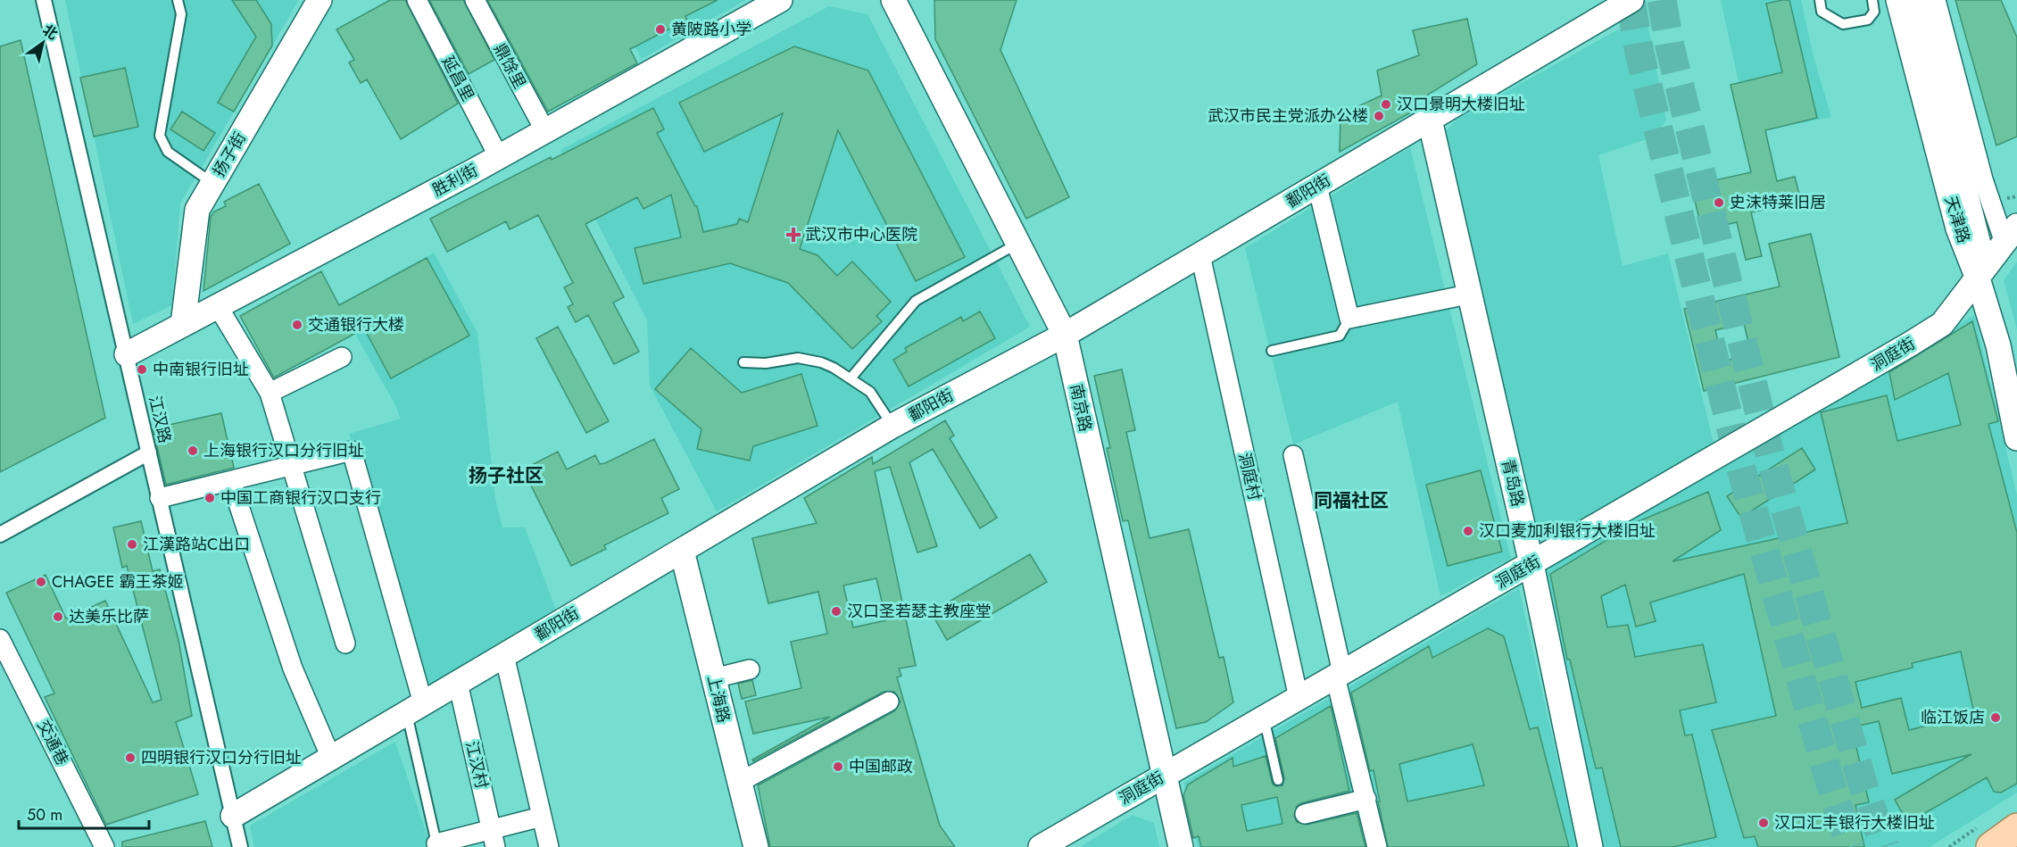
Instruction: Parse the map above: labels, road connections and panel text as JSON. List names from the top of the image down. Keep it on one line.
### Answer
{"streets":{"street":["鼎馀里","延昌里","扬子街","胜利街","鄱阳街","天津路","洞庭街","南京路","江汉路","洞庭村","青岛路","上海路","交通巷","江汉村"]},"crossings":[["鼎馀里","胜利街"],["延昌里","胜利街"],["扬子街","胜利街"],["胜利街","江汉路"],["鄱阳街","南京路"],["鄱阳街","江汉路"],["鄱阳街","洞庭村"],["鄱阳街","青岛路"],["鄱阳街","上海路"],["鄱阳街","江汉村"],["天津路","洞庭街"],["洞庭街","南京路"],["洞庭街","洞庭村"],["洞庭街","青岛路"]],"districts":["扬子社区","同福社区"],"places":{"other":["黄陂路小学","汉口景明大楼旧址","武汉市民主党派办公楼","史沫特莱旧居","交通银行大楼","中南银行旧址","上海银行汉口分行旧址","中国工商银行汉口支行","汉口麦加利银行大楼旧址","江漢路站C出口","CHAGEE 霸王茶姬","汉口圣若瑟主教座堂","达美乐比萨","临江饭店","四明银行汉口分行旧址","中国邮政","汉口汇丰银行大楼旧址"],"health":["武汉市中心医院"]},"scale_bar":"50 m","north":"top right"}
